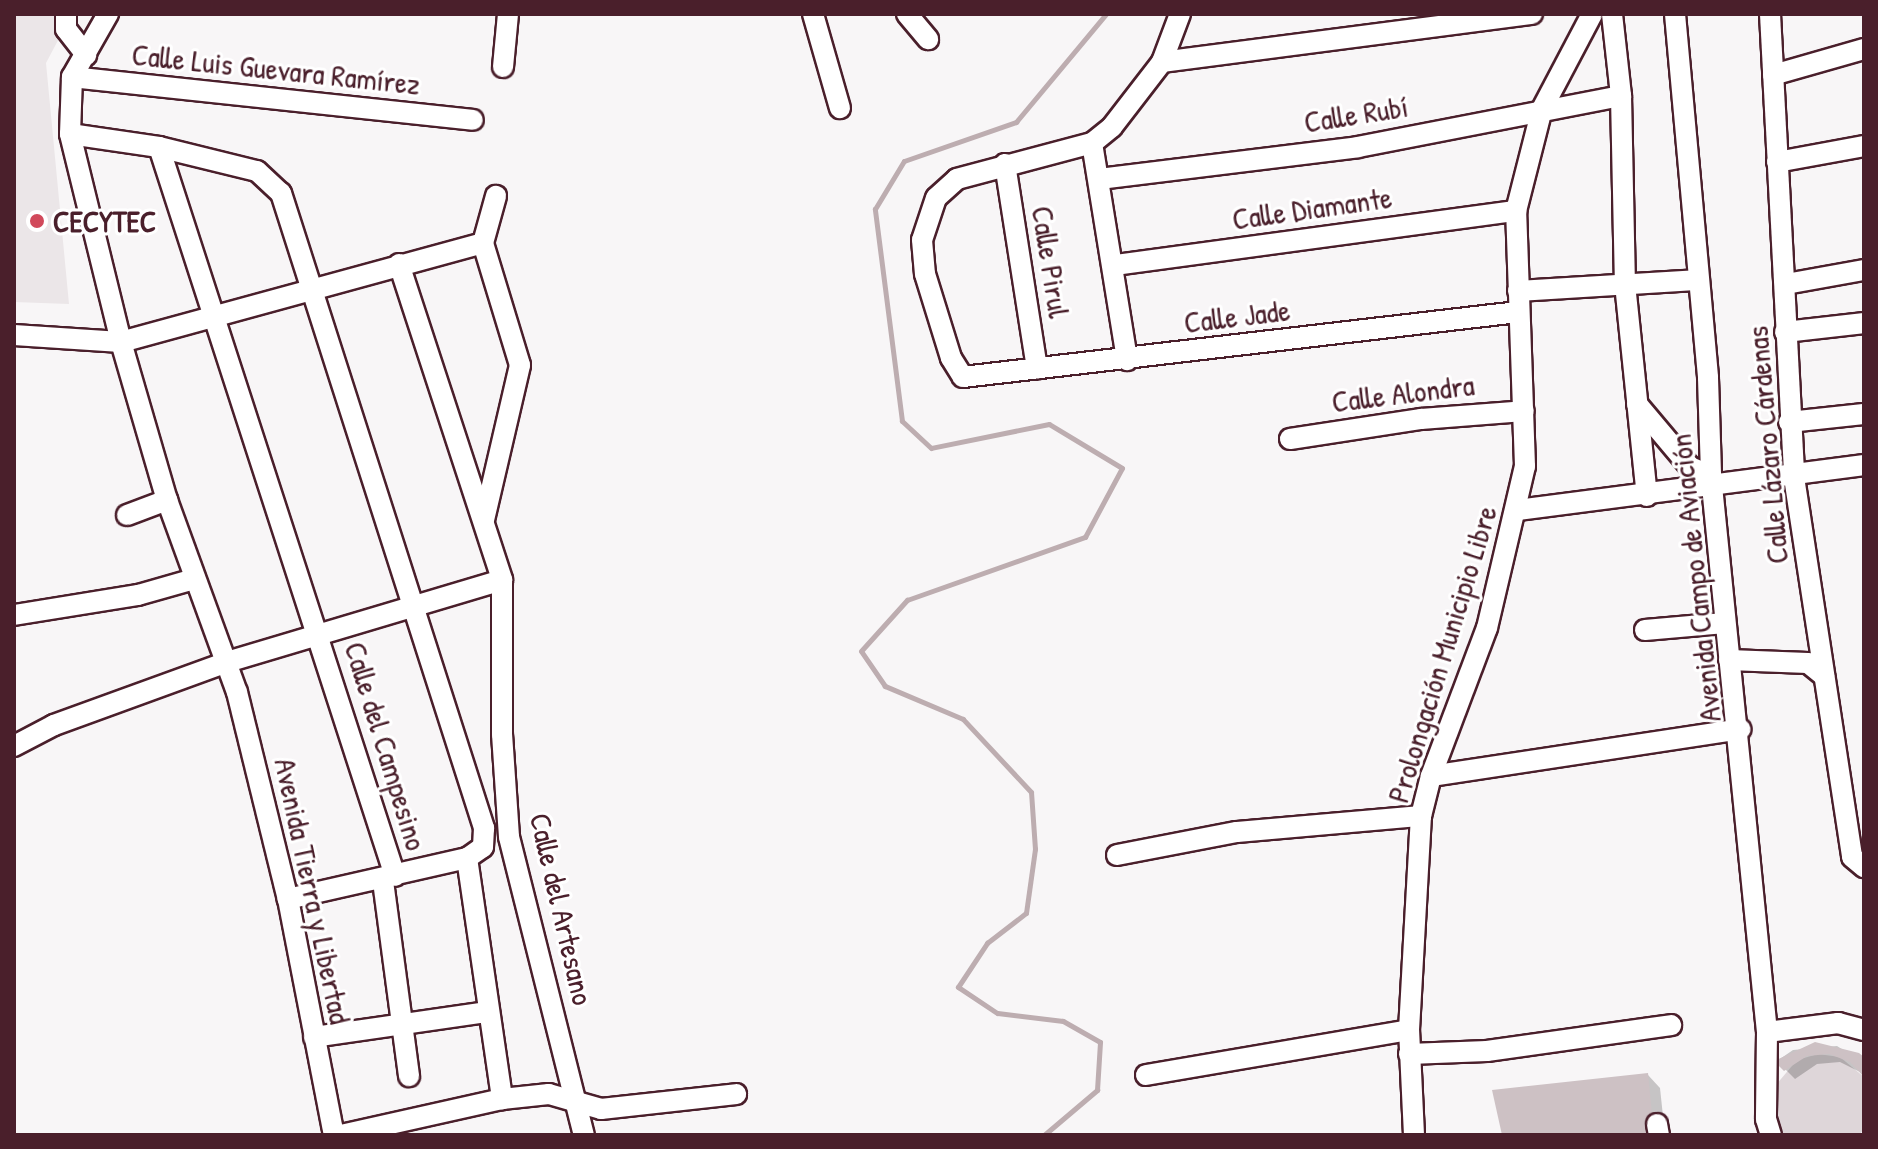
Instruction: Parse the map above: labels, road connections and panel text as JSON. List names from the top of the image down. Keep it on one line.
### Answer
{"streets":{"street":["Calle Luis Guevara Ramírez","Calle Rubí","Calle Diamante","Calle Pirul","Calle Jade","Calle Alondra","Calle Lázaro Cárdenas","Avenida Campo de Aviación","Prolongación Municipio Libre","Calle del Campesino","Avenida Tierra y Libertad","Calle del Artesano"]},"crossings":[["Calle Luis Guevara Ramírez","Avenida Tierra y Libertad"],["Calle Rubí","Prolongación Municipio Libre"],["Calle Diamante","Prolongación Municipio Libre"],["Calle Pirul","Calle Jade"],["Calle Jade","Avenida Campo de Aviación"],["Calle Jade","Prolongación Municipio Libre"],["Calle Alondra","Prolongación Municipio Libre"]],"places":["CECYTEC"]}
